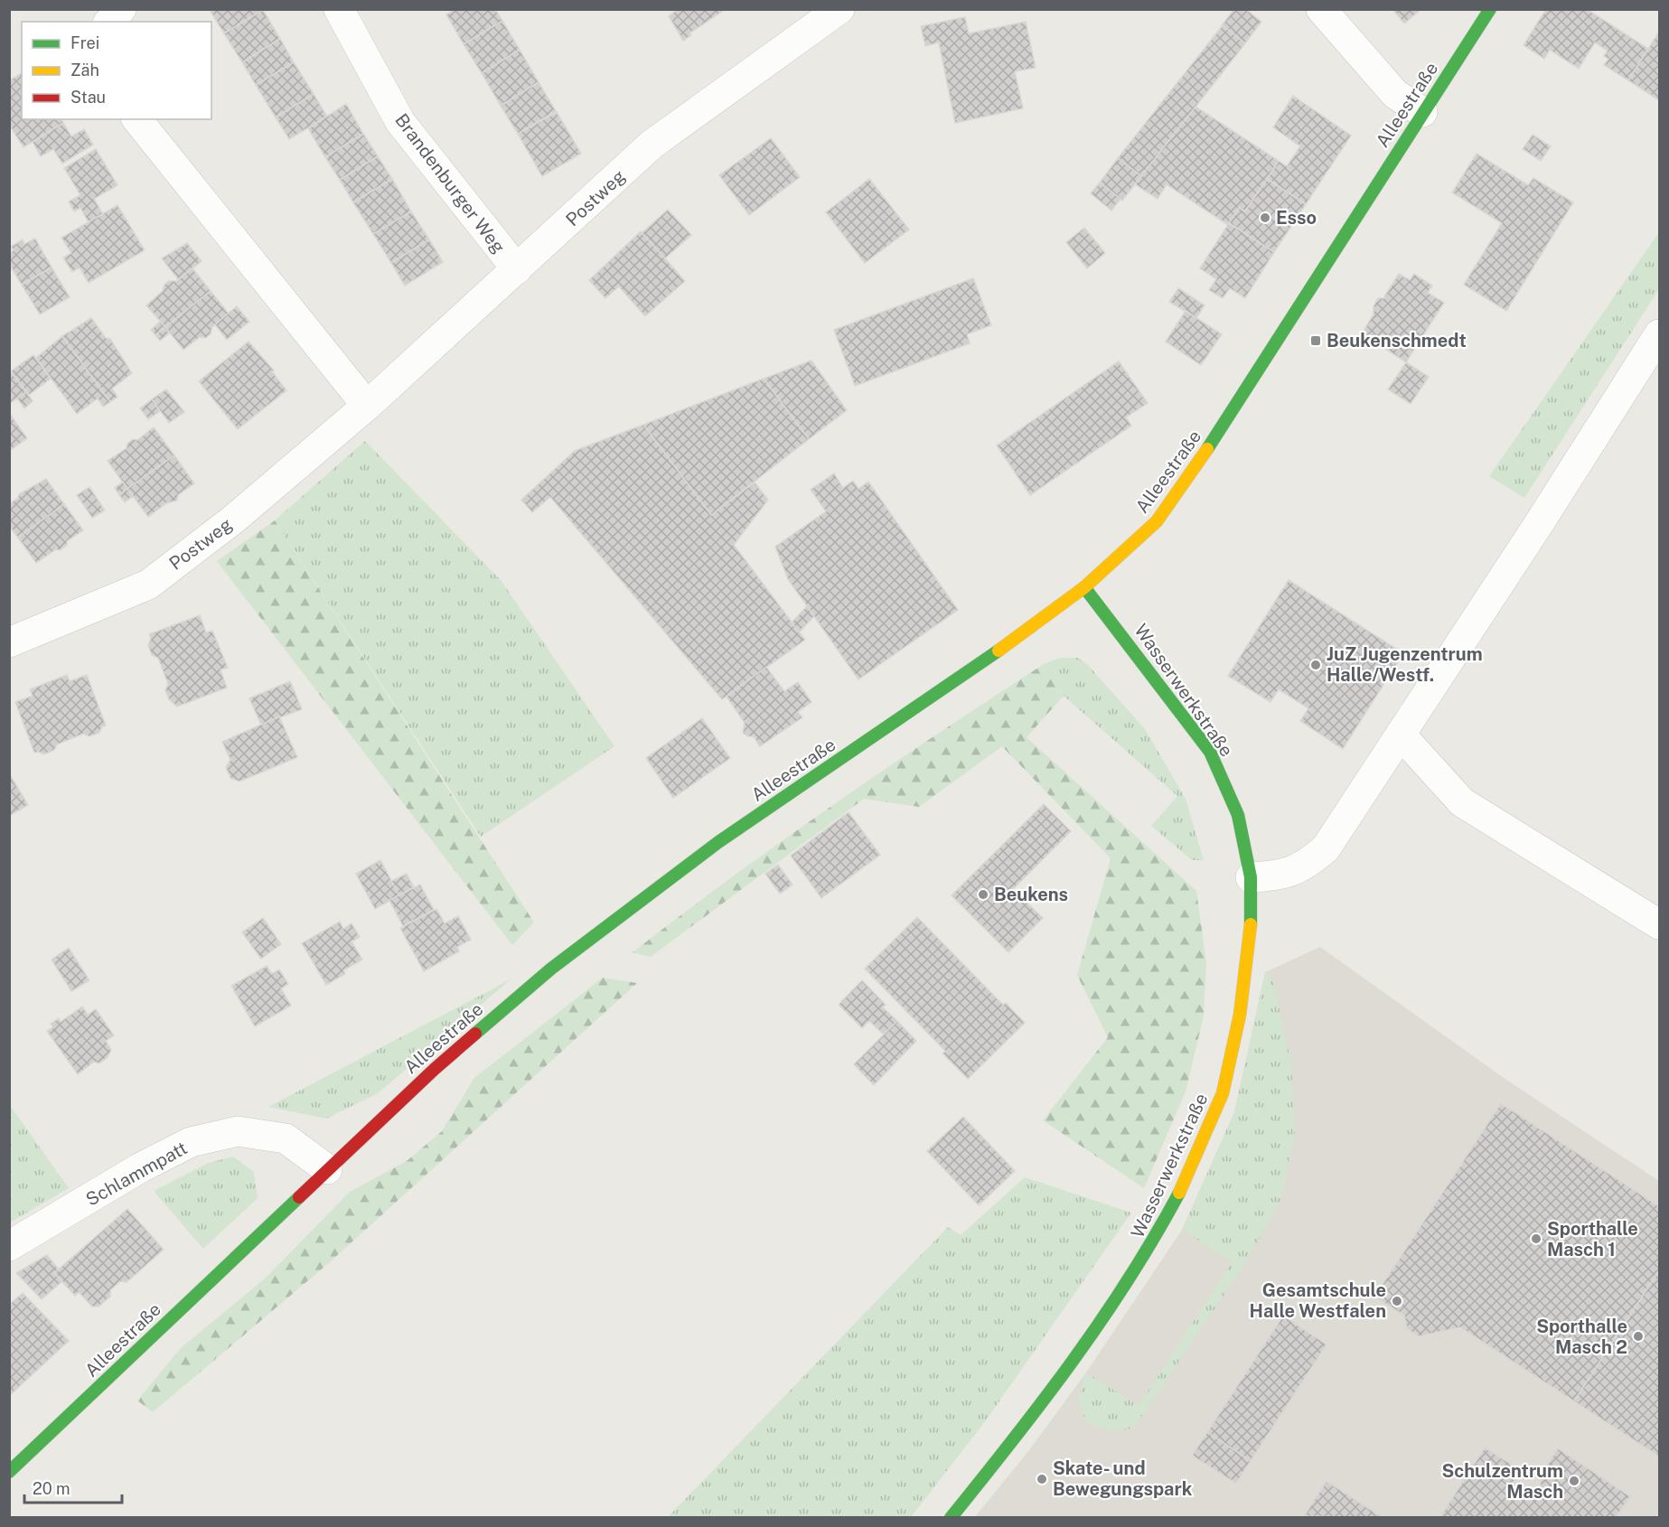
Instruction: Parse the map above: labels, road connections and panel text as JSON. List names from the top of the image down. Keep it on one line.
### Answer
{"streets":{"street":["Alleestraße","Brandenburger Weg","Postweg","Wasserwerkstraße","Schlammpatt"]},"crossings":[["Alleestraße","Wasserwerkstraße"],["Alleestraße","Schlammpatt"],["Brandenburger Weg","Postweg"]],"places":{"other":["Esso","JuZ Jugenzentrum Halle/Westf.","Beukens","Sporthalle Masch 1","Gesamtschule Halle Westfalen","Sporthalle Masch 2","Skate- und Bewegungspark","Schulzentrum Masch"],"transit":["Beukenschmedt"]},"legend":["Frei","Zäh","Stau"],"scale_bar":"20 m"}
